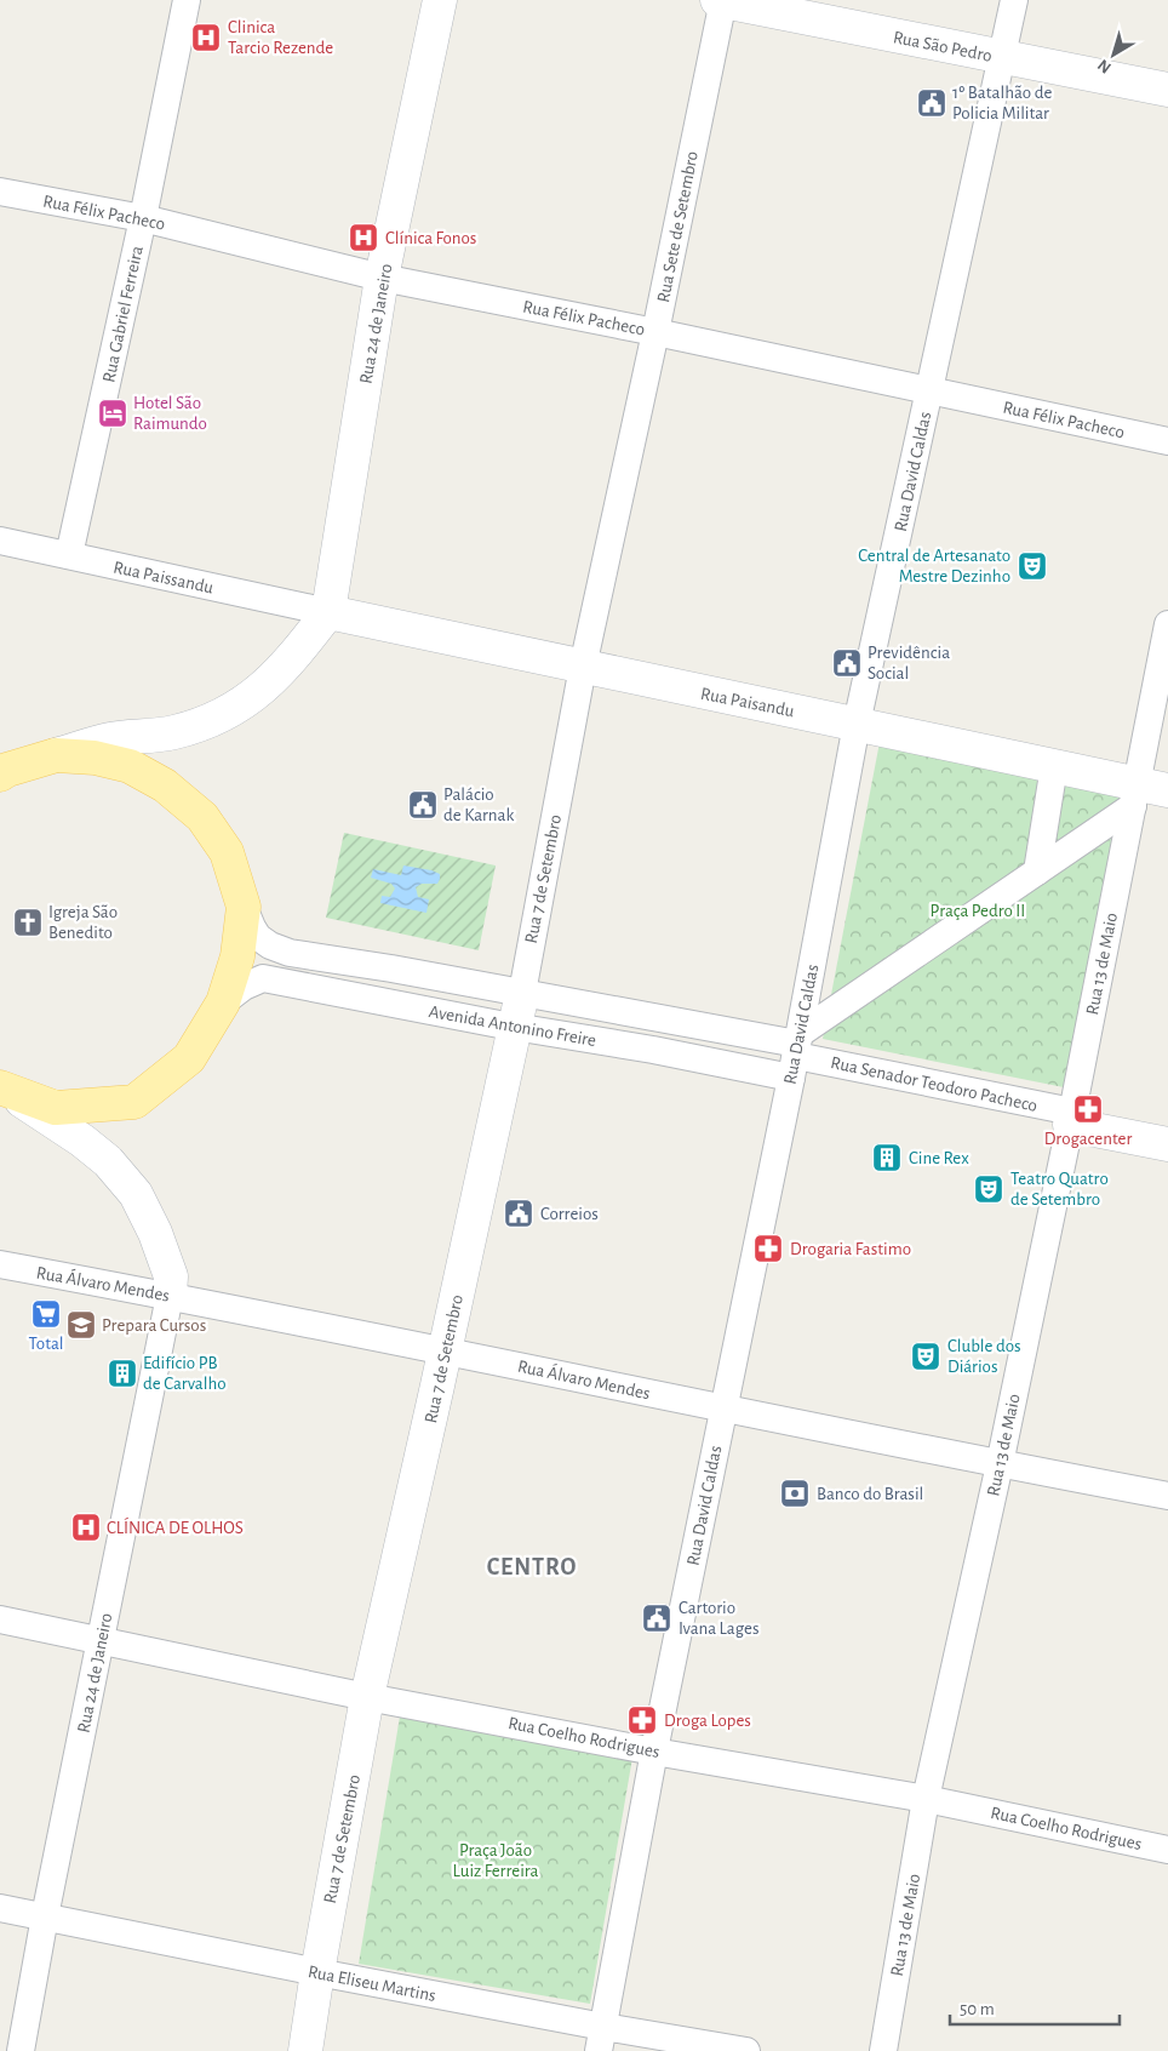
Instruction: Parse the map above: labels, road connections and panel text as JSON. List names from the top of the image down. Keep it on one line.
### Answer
{"streets":{"street":["Rua São Pedro","Rua Félix Pacheco","Rua Sete de Setembro","Rua Gabriel Ferreira","Rua 24 de Janeiro","Rua David Caldas","Rua Paissandu","Rua Paisandu","Rua 7 de Setembro","Rua 13 de Maio","Avenida Antonino Freire","Rua Senador Teodoro Pacheco","Rua Álvaro Mendes","Rua Coelho Rodrigues","Rua Eliseu Martins"]},"crossings":[["Rua São Pedro","Rua Sete de Setembro"],["Rua São Pedro","Rua David Caldas"],["Rua Félix Pacheco","Rua Sete de Setembro"],["Rua Félix Pacheco","Rua Gabriel Ferreira"],["Rua Félix Pacheco","Rua 24 de Janeiro"],["Rua Félix Pacheco","Rua David Caldas"],["Rua Sete de Setembro","Rua Paisandu"],["Rua Sete de Setembro","Rua 7 de Setembro"],["Rua Gabriel Ferreira","Rua Paissandu"],["Rua 24 de Janeiro","Rua Paissandu"],["Rua 24 de Janeiro","Rua Paisandu"],["Rua 24 de Janeiro","Rua Álvaro Mendes"],["Rua 24 de Janeiro","Rua Coelho Rodrigues"],["Rua 24 de Janeiro","Rua Eliseu Martins"],["Rua David Caldas","Rua Paisandu"],["Rua David Caldas","Avenida Antonino Freire"],["Rua David Caldas","Rua Senador Teodoro Pacheco"],["Rua David Caldas","Rua Álvaro Mendes"],["Rua David Caldas","Rua Coelho Rodrigues"],["Rua David Caldas","Rua Eliseu Martins"],["Rua Paissandu","Rua Paisandu"],["Rua Paisandu","Rua 7 de Setembro"],["Rua Paisandu","Rua 13 de Maio"],["Rua 7 de Setembro","Avenida Antonino Freire"],["Rua 7 de Setembro","Rua Álvaro Mendes"],["Rua 7 de Setembro","Rua Coelho Rodrigues"],["Rua 7 de Setembro","Rua Eliseu Martins"],["Rua 13 de Maio","Rua Senador Teodoro Pacheco"],["Rua 13 de Maio","Rua Álvaro Mendes"],["Rua 13 de Maio","Rua Coelho Rodrigues"],["Avenida Antonino Freire","Rua Senador Teodoro Pacheco"]],"districts":["CENTRO"],"parks":["Praça Pedro II","Praça João Luiz Ferreira"],"places":{"hospital":["Clinica Tarcio Rezende","Clínica Fonos","CLÍNICA DE OLHOS"],"public building":["1º Batalhão de Policia Militar","Previdência Social","Palácio de Karnak","Correios","Cartorio Ivana Lages"],"hotel":["Hotel São Raimundo"],"theatre":["Central de Artesanato Mestre Dezinho","Teatro Quatro de Setembro","Cluble dos Diários"],"church":["Igreja São Benedito"],"pharmacy":["Drogacenter","Drogaria Fastimo","Droga Lopes"],"building":["Cine Rex","Edifício PB de Carvalho"],"supermarket":["Total"],"school or university":["Prepara Cursos"],"bank":["Banco do Brasil"]},"scale_bar":"50 m","north":"bottom left"}
